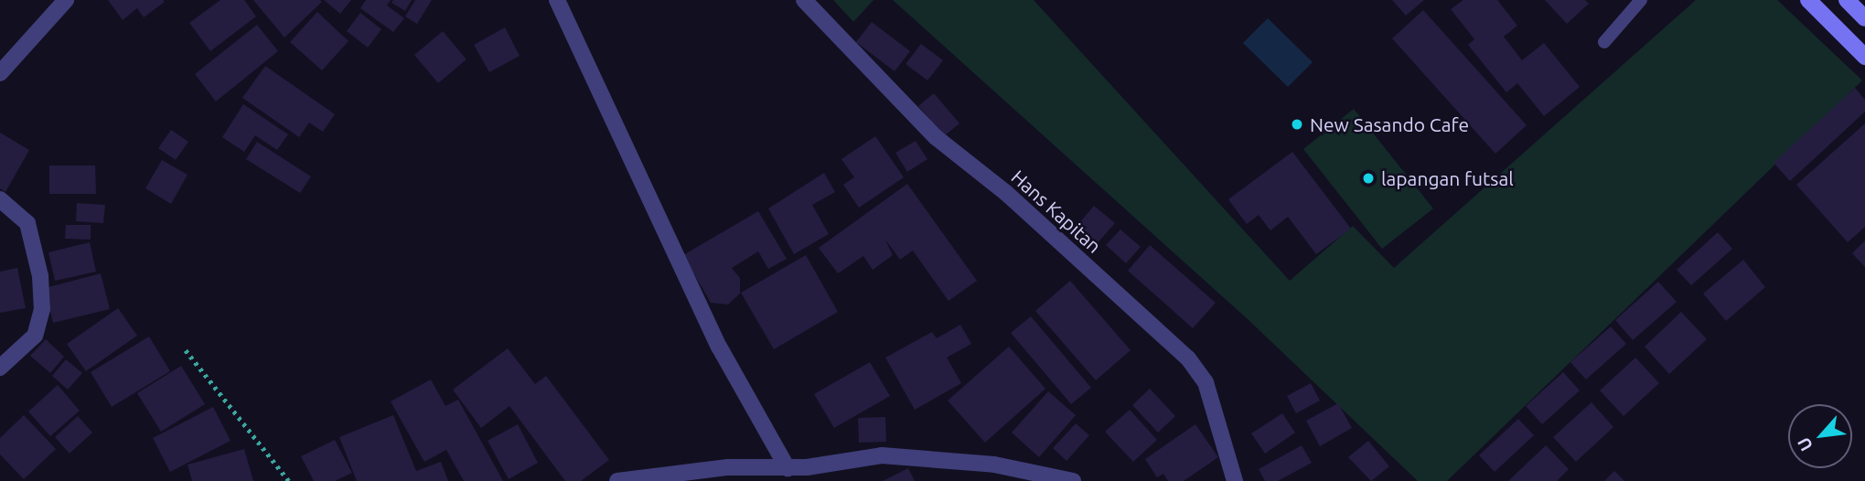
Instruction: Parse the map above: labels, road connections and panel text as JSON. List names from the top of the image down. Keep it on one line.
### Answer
{"streets":{"street":["Hans Kapitan"]},"places":["New Sasando Cafe","lapangan futsal"],"north":"bottom left"}
